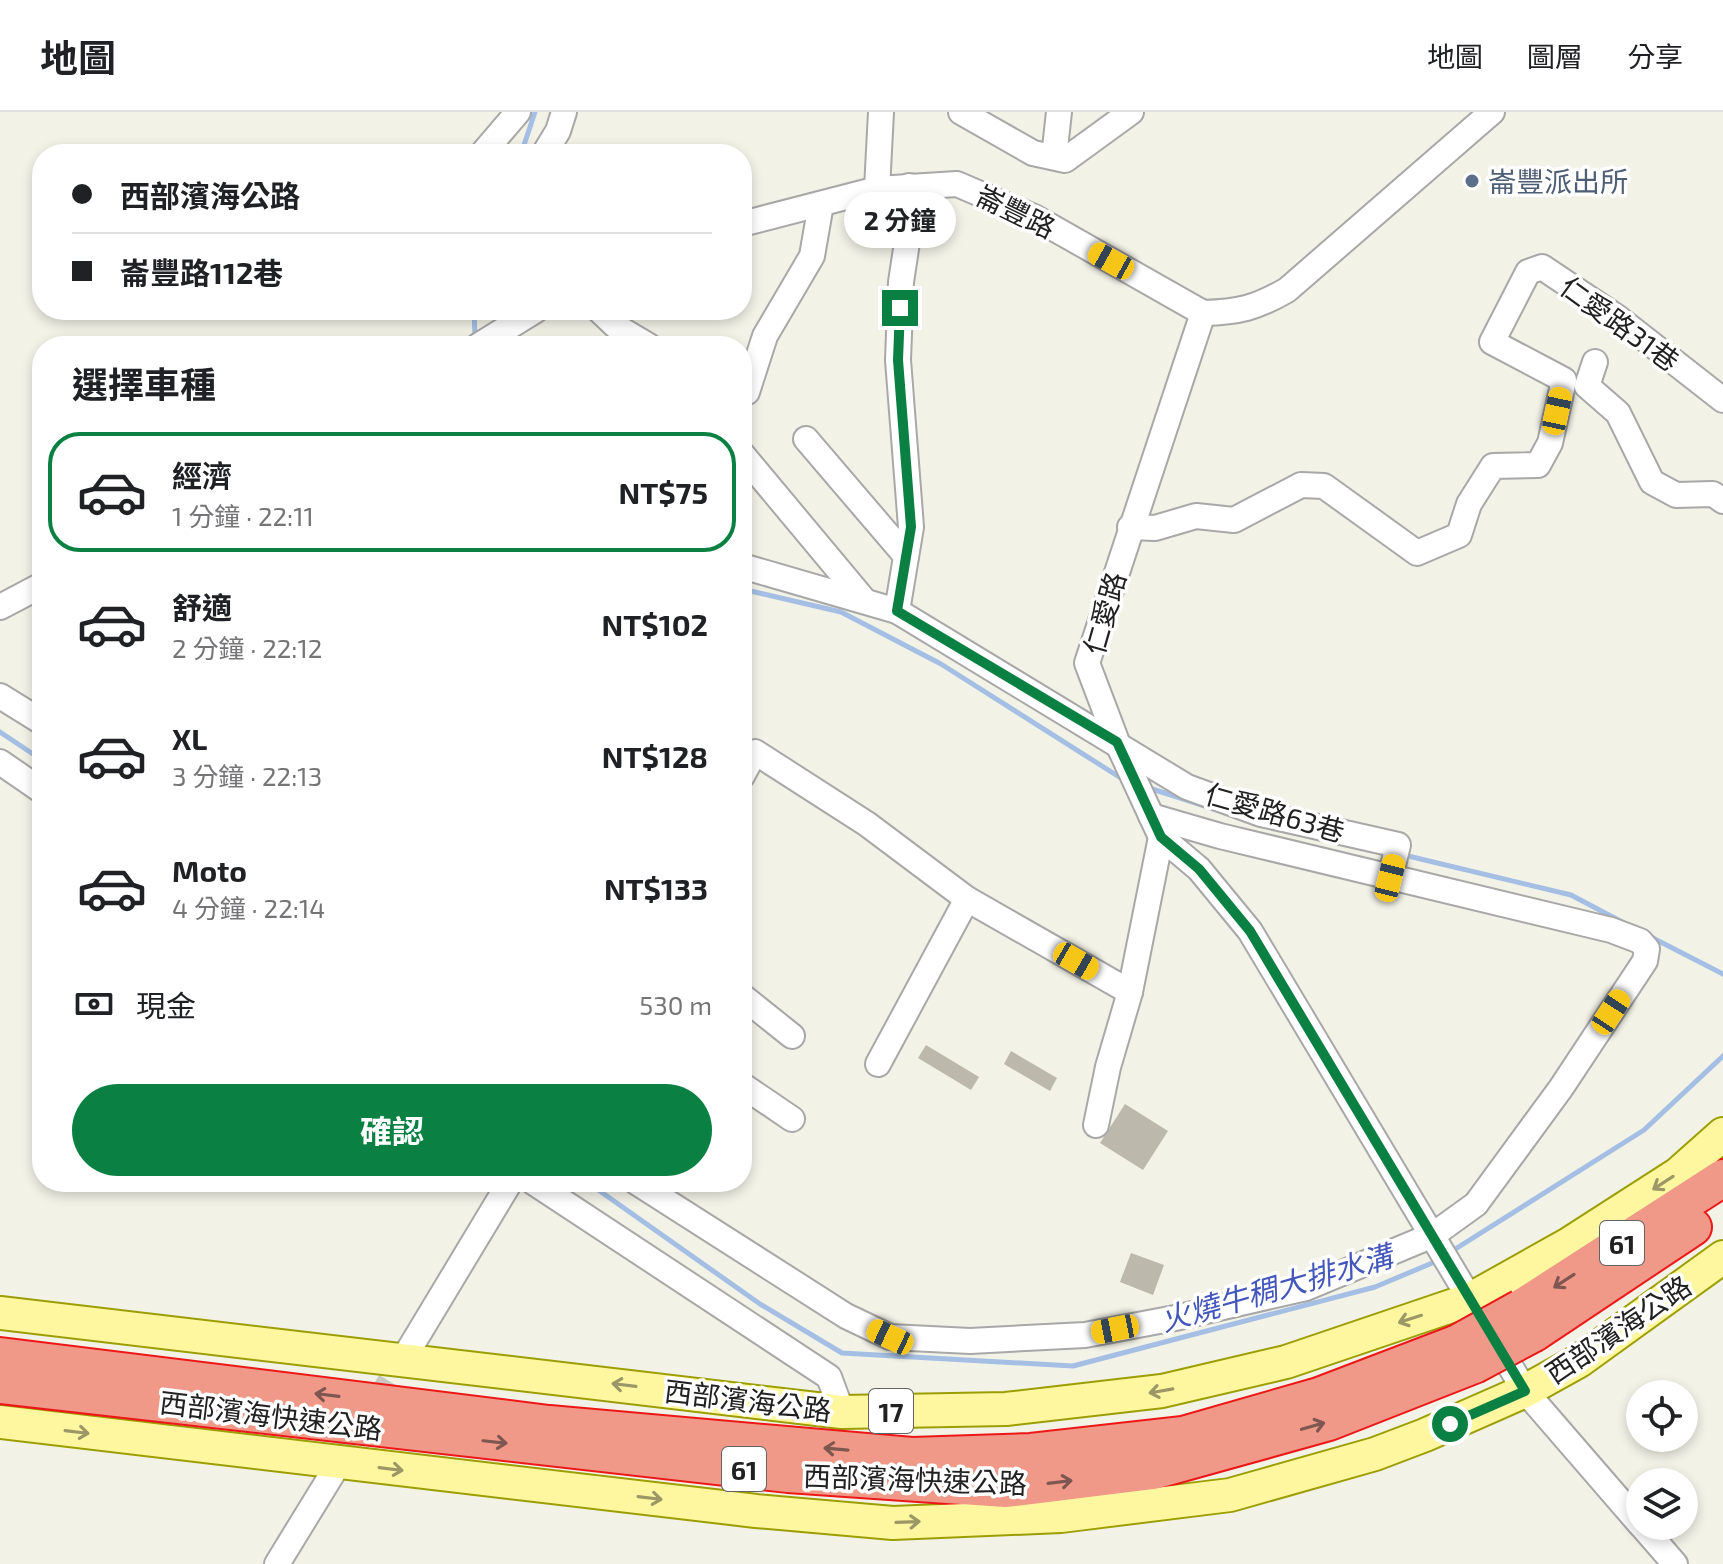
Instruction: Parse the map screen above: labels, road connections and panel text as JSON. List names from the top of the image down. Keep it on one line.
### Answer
{"streets":{"highway":["61","西部濱海快速公路"],"main road":["西部濱海公路","17"],"street":["崙豐路","仁愛路31巷","仁愛路","仁愛路63巷"]},"crossings":[["崙豐路","仁愛路"],["仁愛路31巷","仁愛路"],["仁愛路","仁愛路63巷"],["仁愛路","西部濱海公路"]],"water":["火燒牛稠大排水溝"],"places":["崙豐派出所"],"page":{"header":"地圖","nav":["地圖","圖層","分享"],"banner":["西部濱海公路","崙豐路112巷"],"bubble":"2 分鐘","heading":"選擇車種","list":[{"name":"經濟","note":"1 分鐘 · 22:11","value":"NT$75"},{"name":"舒適","note":"2 分鐘 · 22:12","value":"NT$102"},{"name":"XL","note":"3 分鐘 · 22:13","value":"NT$128"},{"name":"Moto","note":"4 分鐘 · 22:14","value":"NT$133"}],"pay":["現金","530 m"],"buttons":"確認"}}
